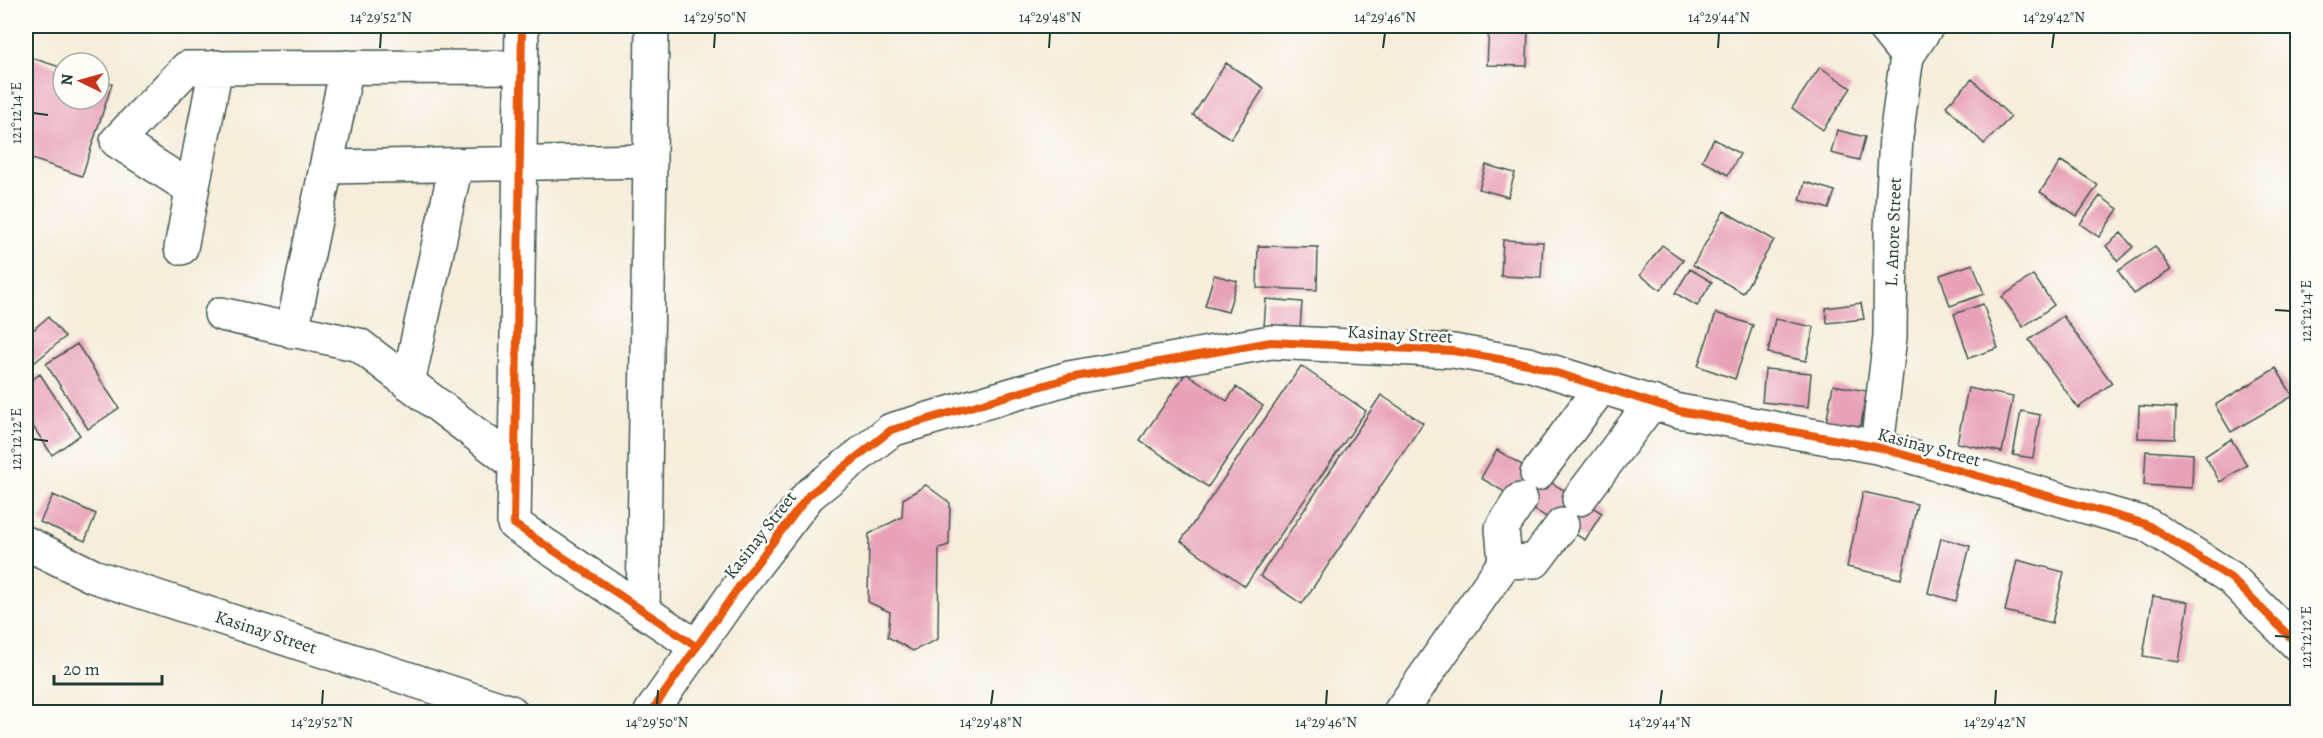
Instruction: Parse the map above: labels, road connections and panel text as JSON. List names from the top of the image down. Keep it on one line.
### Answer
{"streets":{"street":["L. Anore Street","Kasinay Street"]},"crossings":[["L. Anore Street","Kasinay Street"]],"scale_bar":"20 m","north":"left","coordinates":["14°29'52\"N","14°29'50\"N","14°29'48\"N","14°29'46\"N","14°29'44\"N","14°29'42\"N","121°12'14\"E","121°12'12\"E"]}
